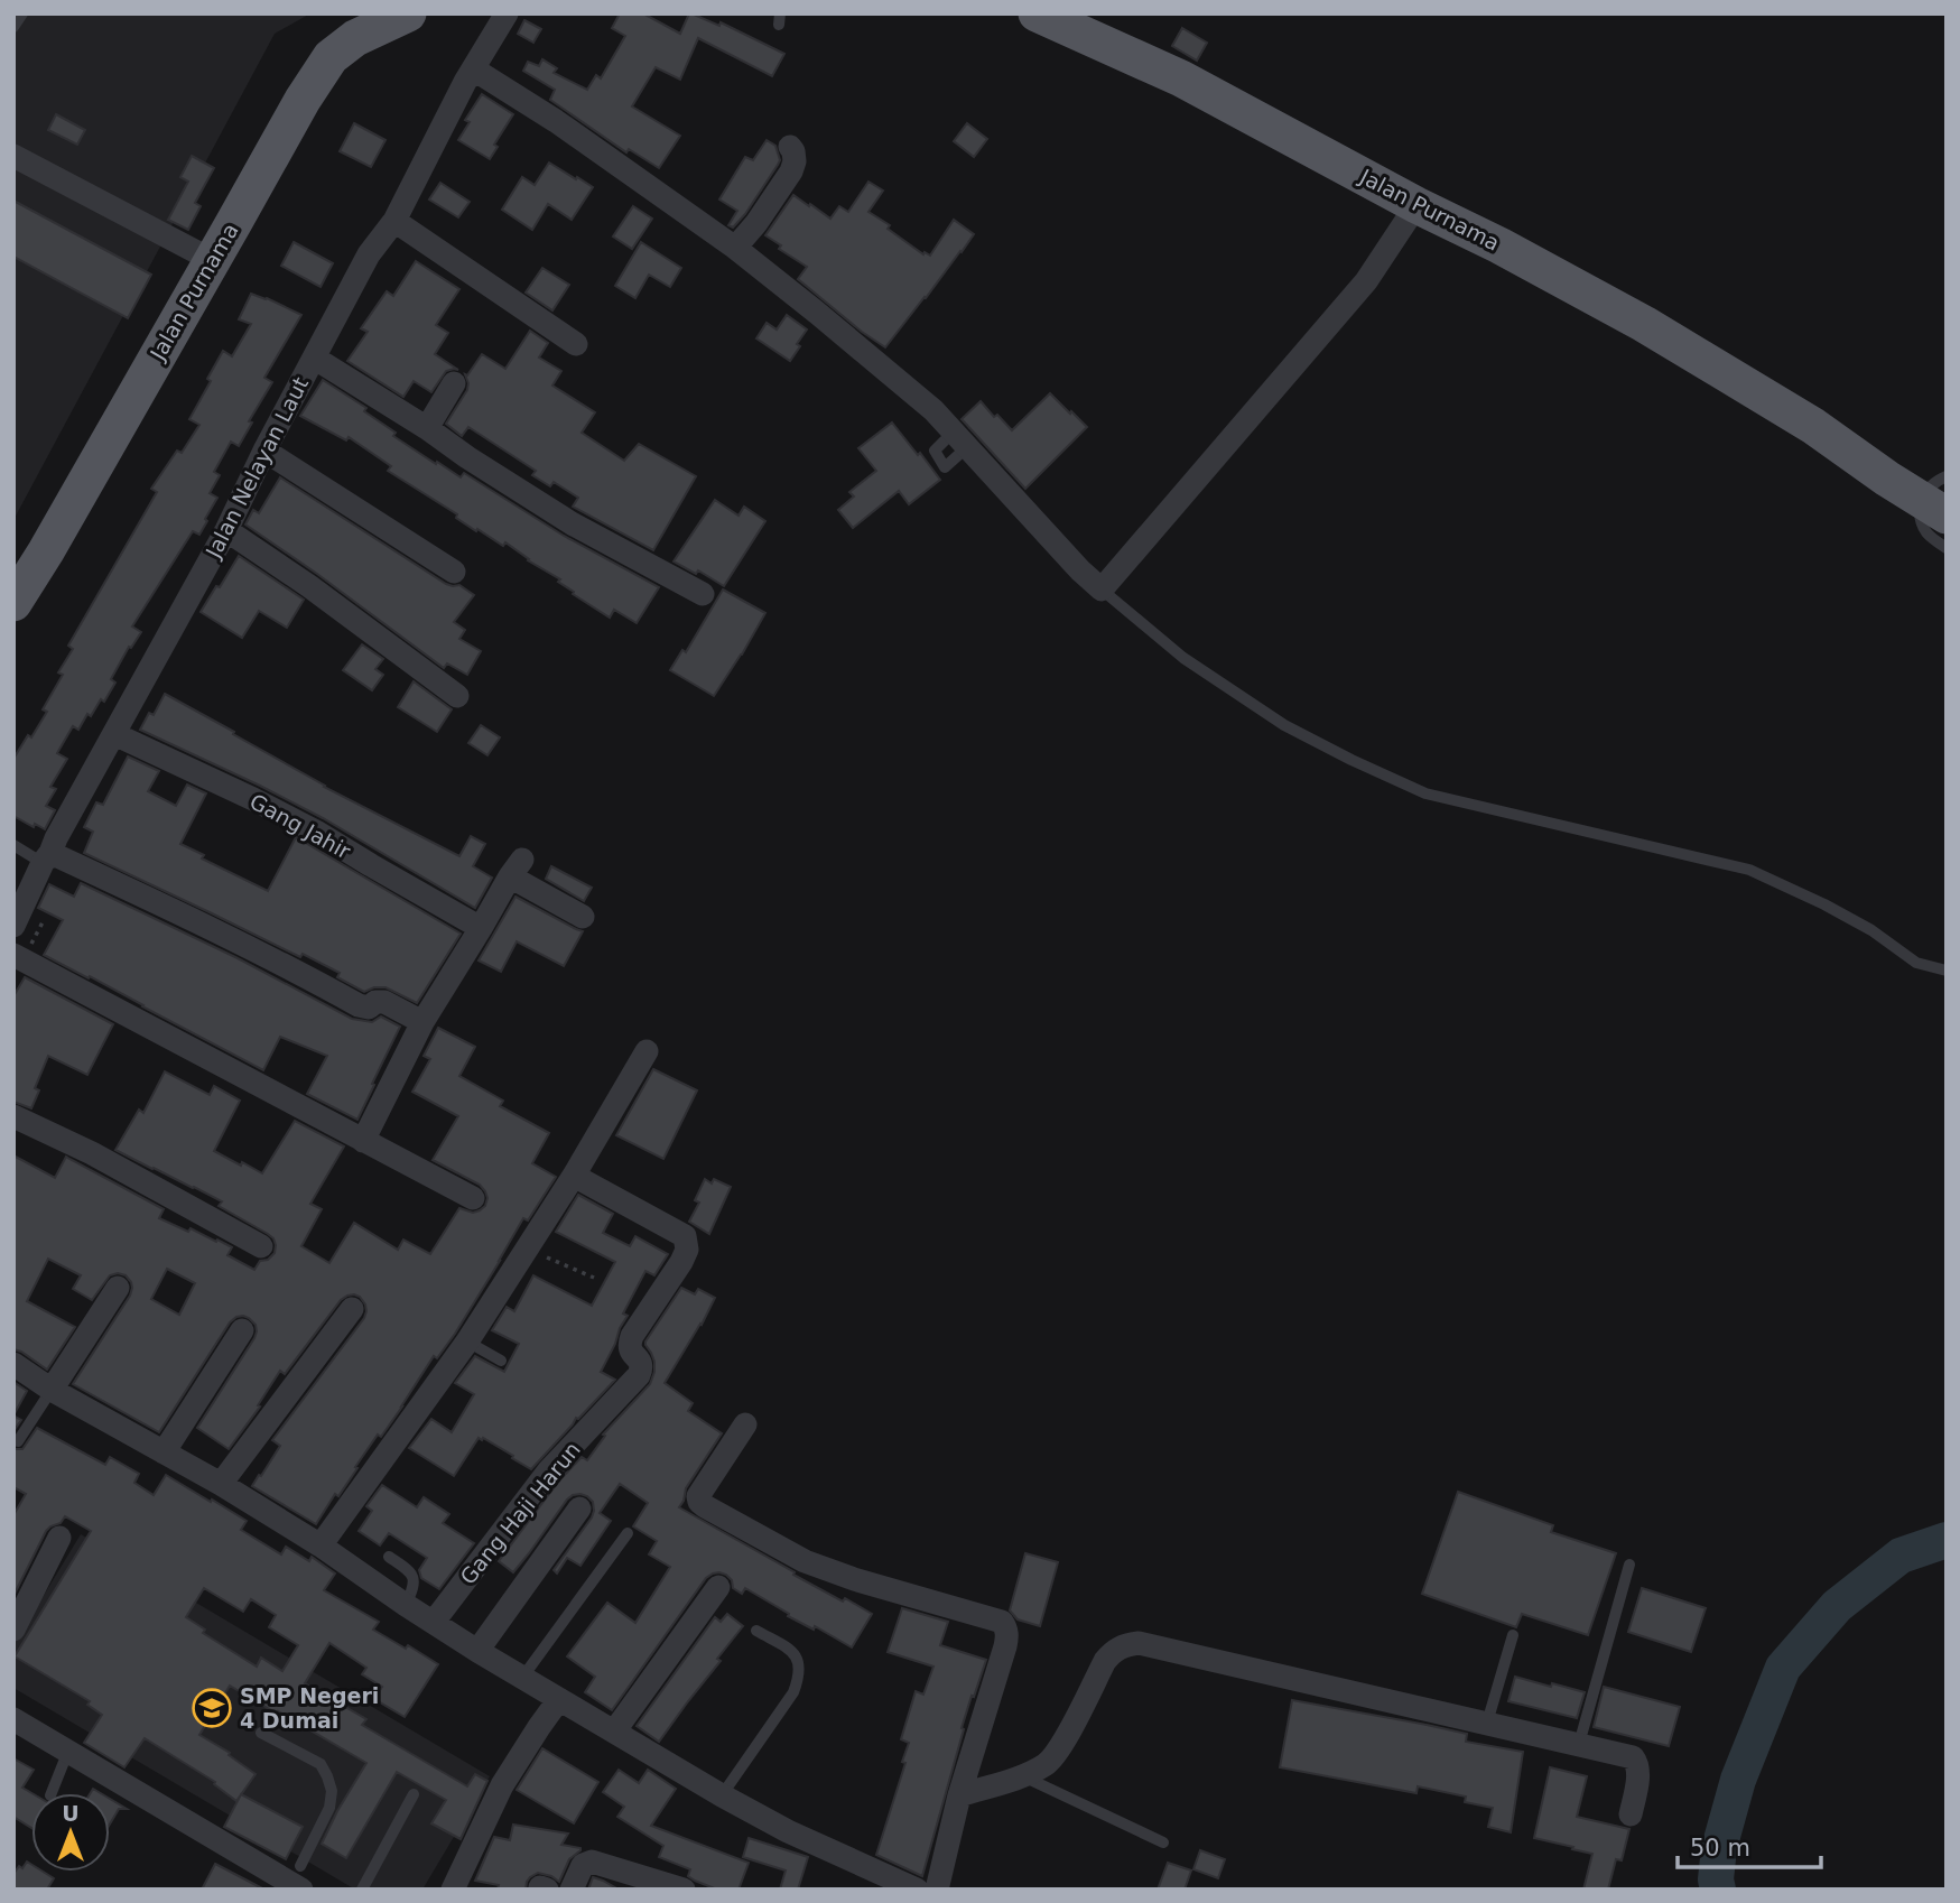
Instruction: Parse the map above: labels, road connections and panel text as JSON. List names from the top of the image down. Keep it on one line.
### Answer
{"streets":{"main road":["Jalan Purnama"],"street":["Jalan Nelayan Laut","Gang Jahir","Gang Haji Harun"]},"crossings":[["Jalan Nelayan Laut","Gang Jahir"]],"places":{"school or university":["SMP Negeri 4 Dumai"]},"scale_bar":"50 m","north":"top"}
